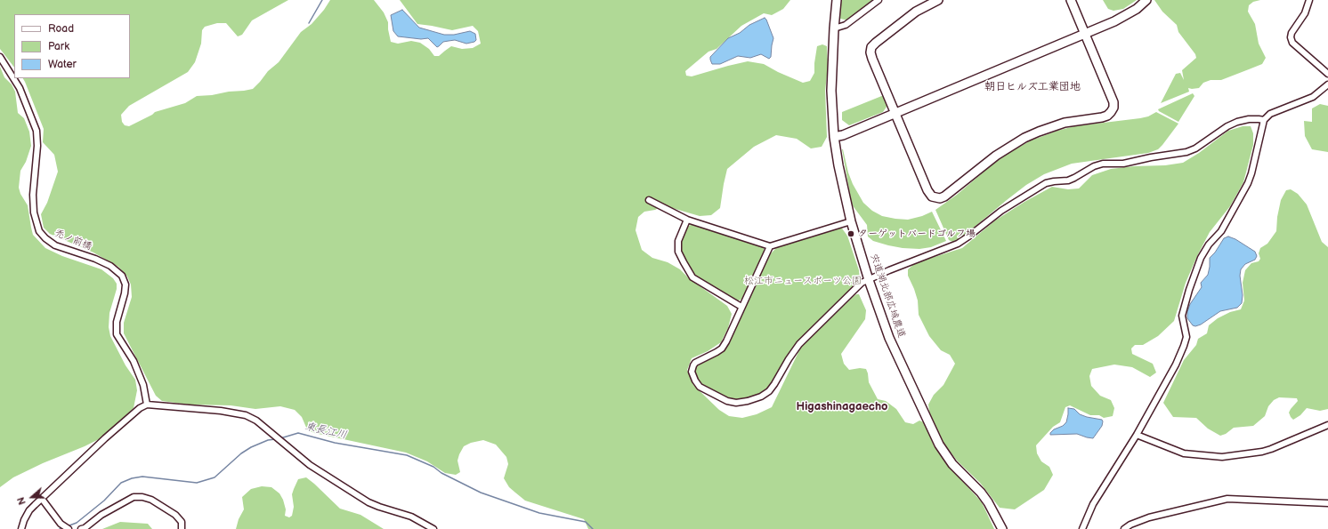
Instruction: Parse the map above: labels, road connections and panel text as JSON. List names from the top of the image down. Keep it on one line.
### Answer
{"streets":{"street":["禿ノ前橋","宍道湖北部広域農道"]},"districts":["朝日ヒルズ工業団地","Higashinagaecho"],"water":["東長江川"],"parks":["松江市ニュースポーツ公園"],"places":["ターゲットバードゴルフ場"],"legend":["Road","Park","Water"],"north":"left"}
